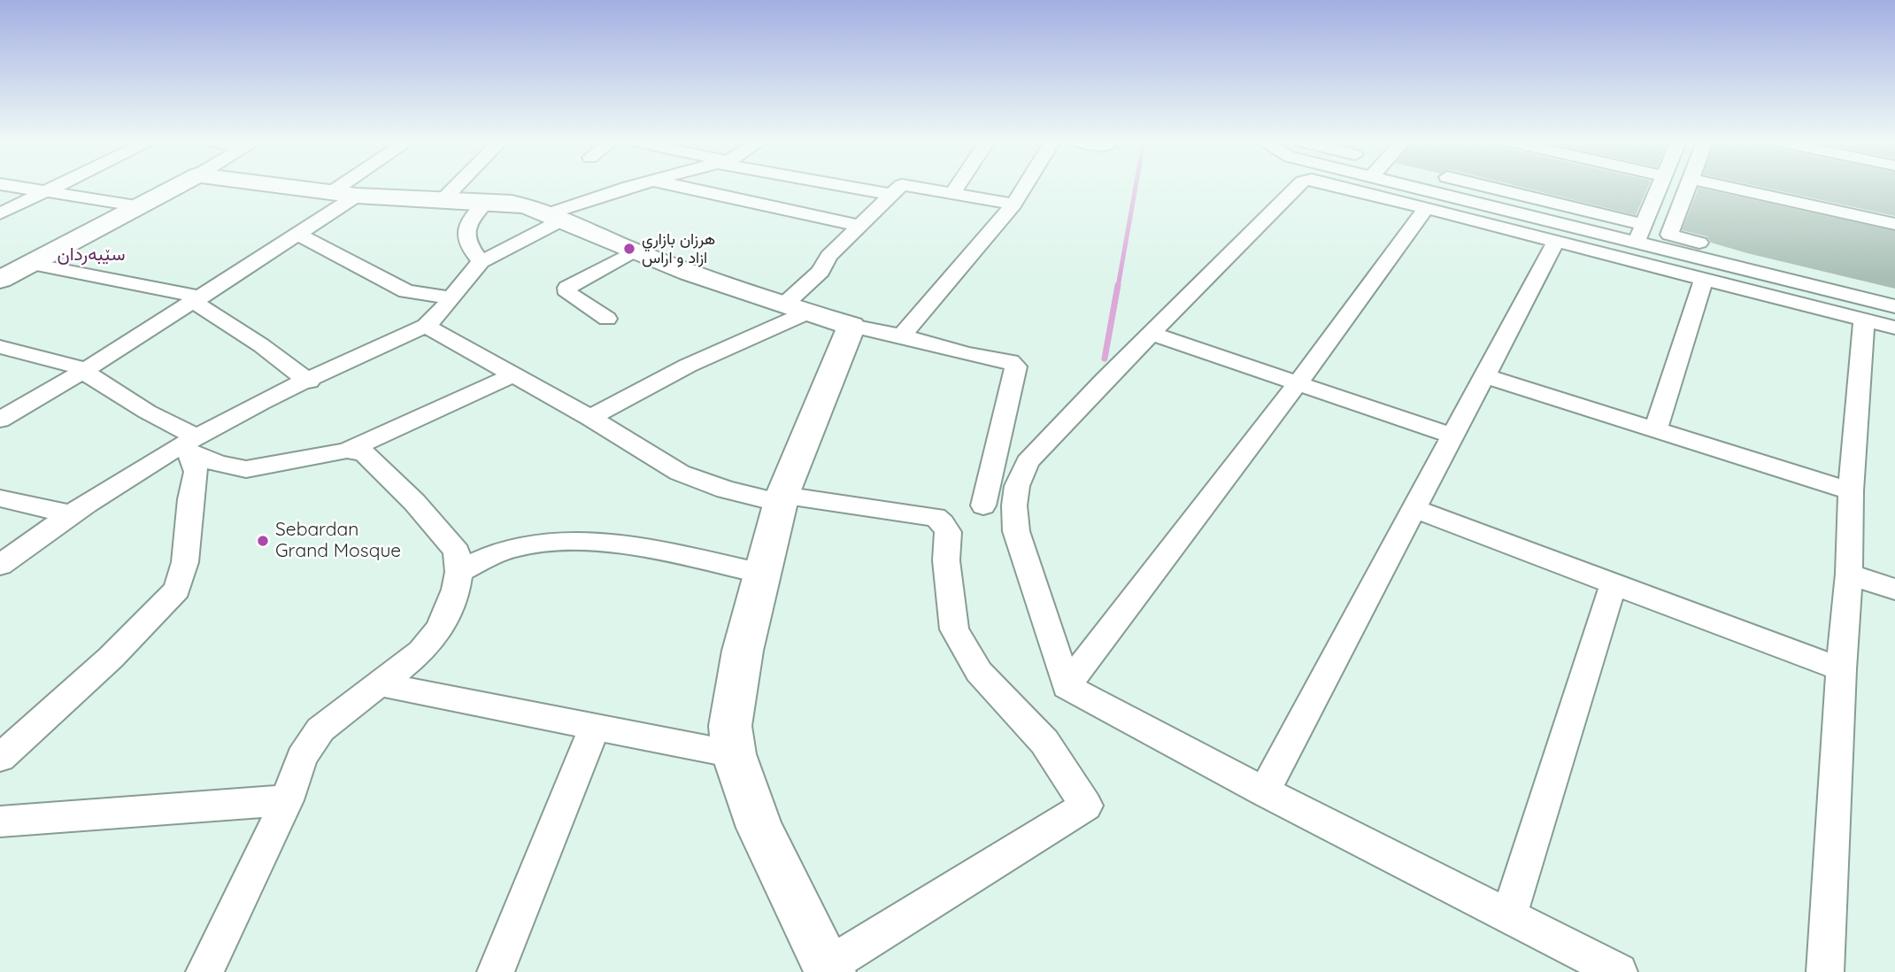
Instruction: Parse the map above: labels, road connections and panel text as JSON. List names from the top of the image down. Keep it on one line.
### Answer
{"districts":["سێبەردان"],"places":["هرزان بازاري ازاد و اراس","Sebardan Grand Mosque"]}
